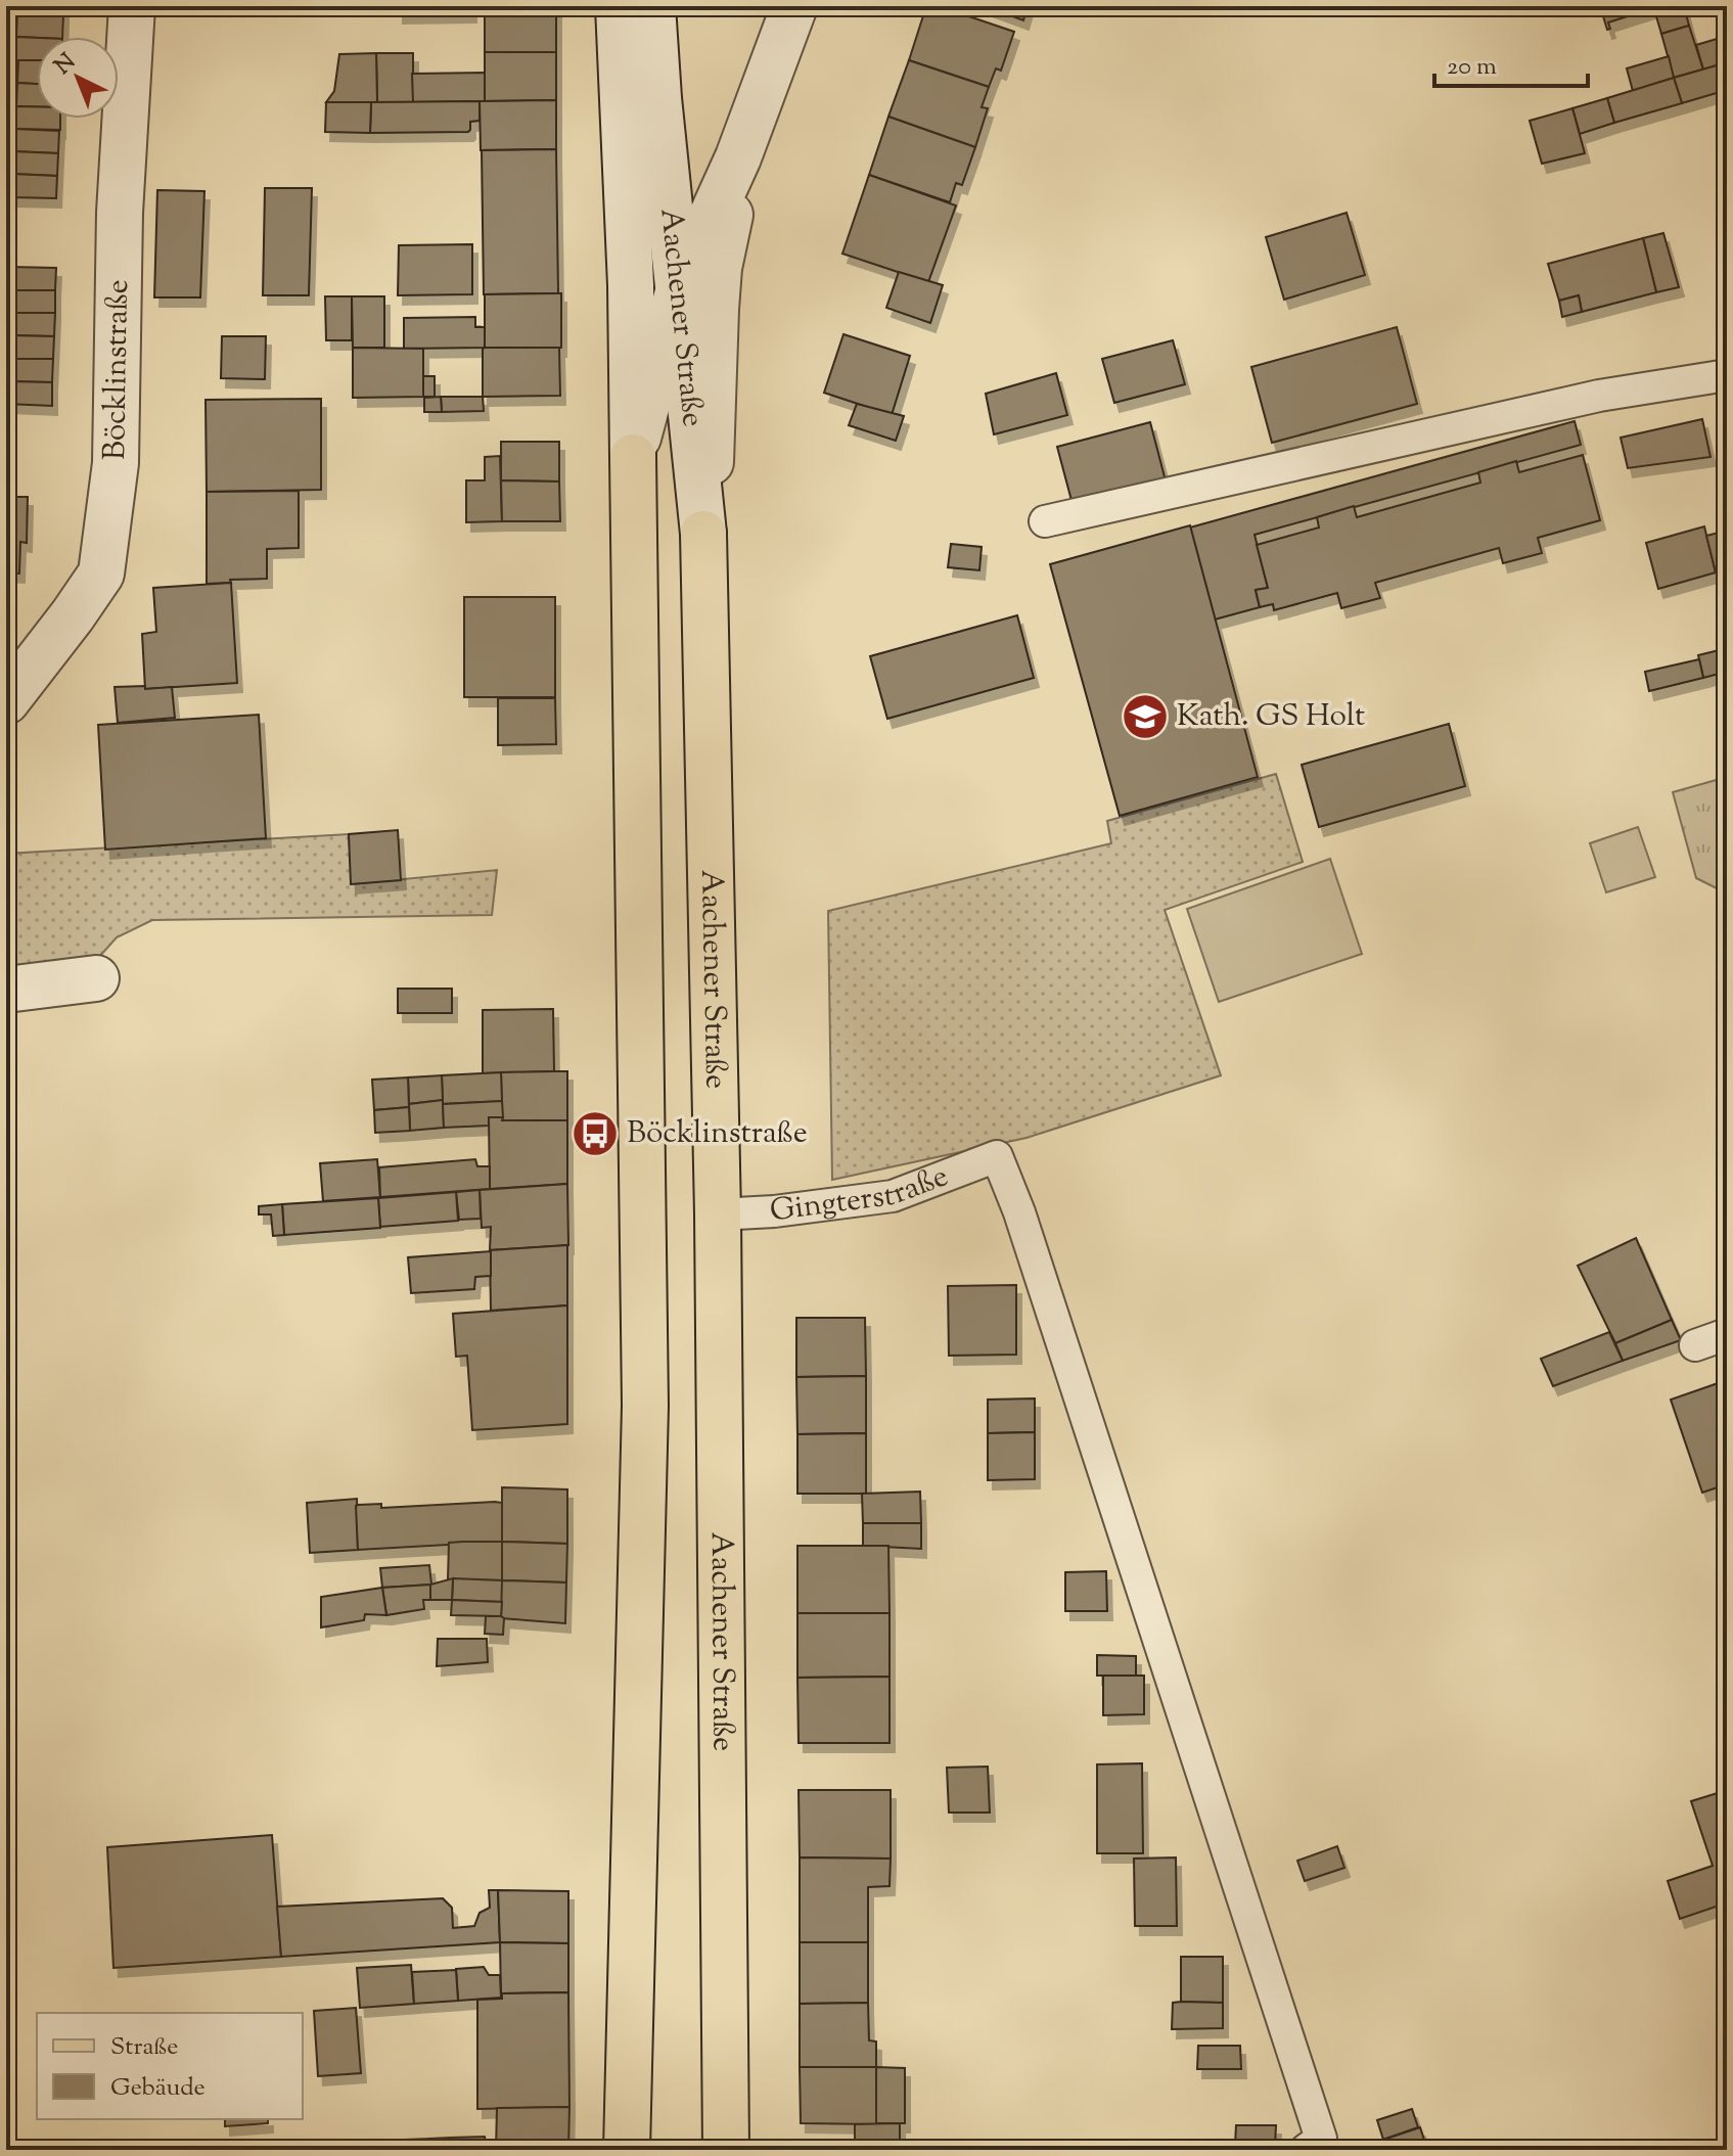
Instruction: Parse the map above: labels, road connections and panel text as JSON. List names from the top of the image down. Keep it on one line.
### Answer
{"streets":{"main road":["Aachener Straße"],"street":["Böcklinstraße"],"lane":["Gingterstraße"]},"crossings":[["Aachener Straße","Gingterstraße"]],"places":{"school or university":["Kath. GS Holt"],"bus stop":["Böcklinstraße"]},"legend":["Straße","Gebäude"],"scale_bar":"20 m","north":"top left"}
